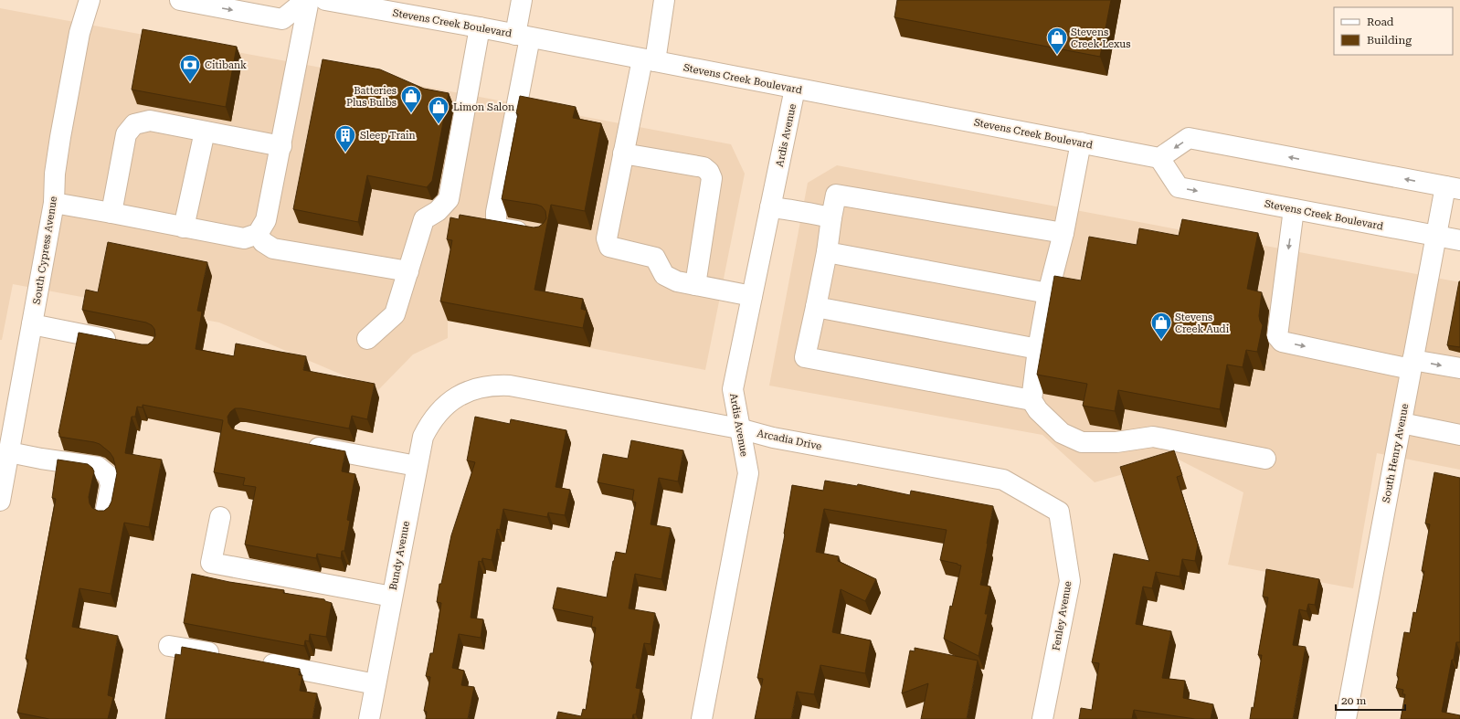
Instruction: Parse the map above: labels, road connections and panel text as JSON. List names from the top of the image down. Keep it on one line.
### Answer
{"streets":{"street":["Stevens Creek Boulevard","Ardis Avenue","South Cypress Avenue","Arcadia Drive","South Henry Avenue","Bundy Avenue","Fenley Avenue"]},"crossings":[["Stevens Creek Boulevard","Ardis Avenue"],["Stevens Creek Boulevard","South Henry Avenue"],["Ardis Avenue","Arcadia Drive"],["Arcadia Drive","Bundy Avenue"],["Arcadia Drive","Fenley Avenue"]],"places":{"shop":["Stevens Creek Lexus","Batteries Plus Bulbs","Limon Salon","Stevens Creek Audi"],"bank":["Citibank"],"building":["Sleep Train"]},"legend":["Road","Building"],"scale_bar":"20 m"}
